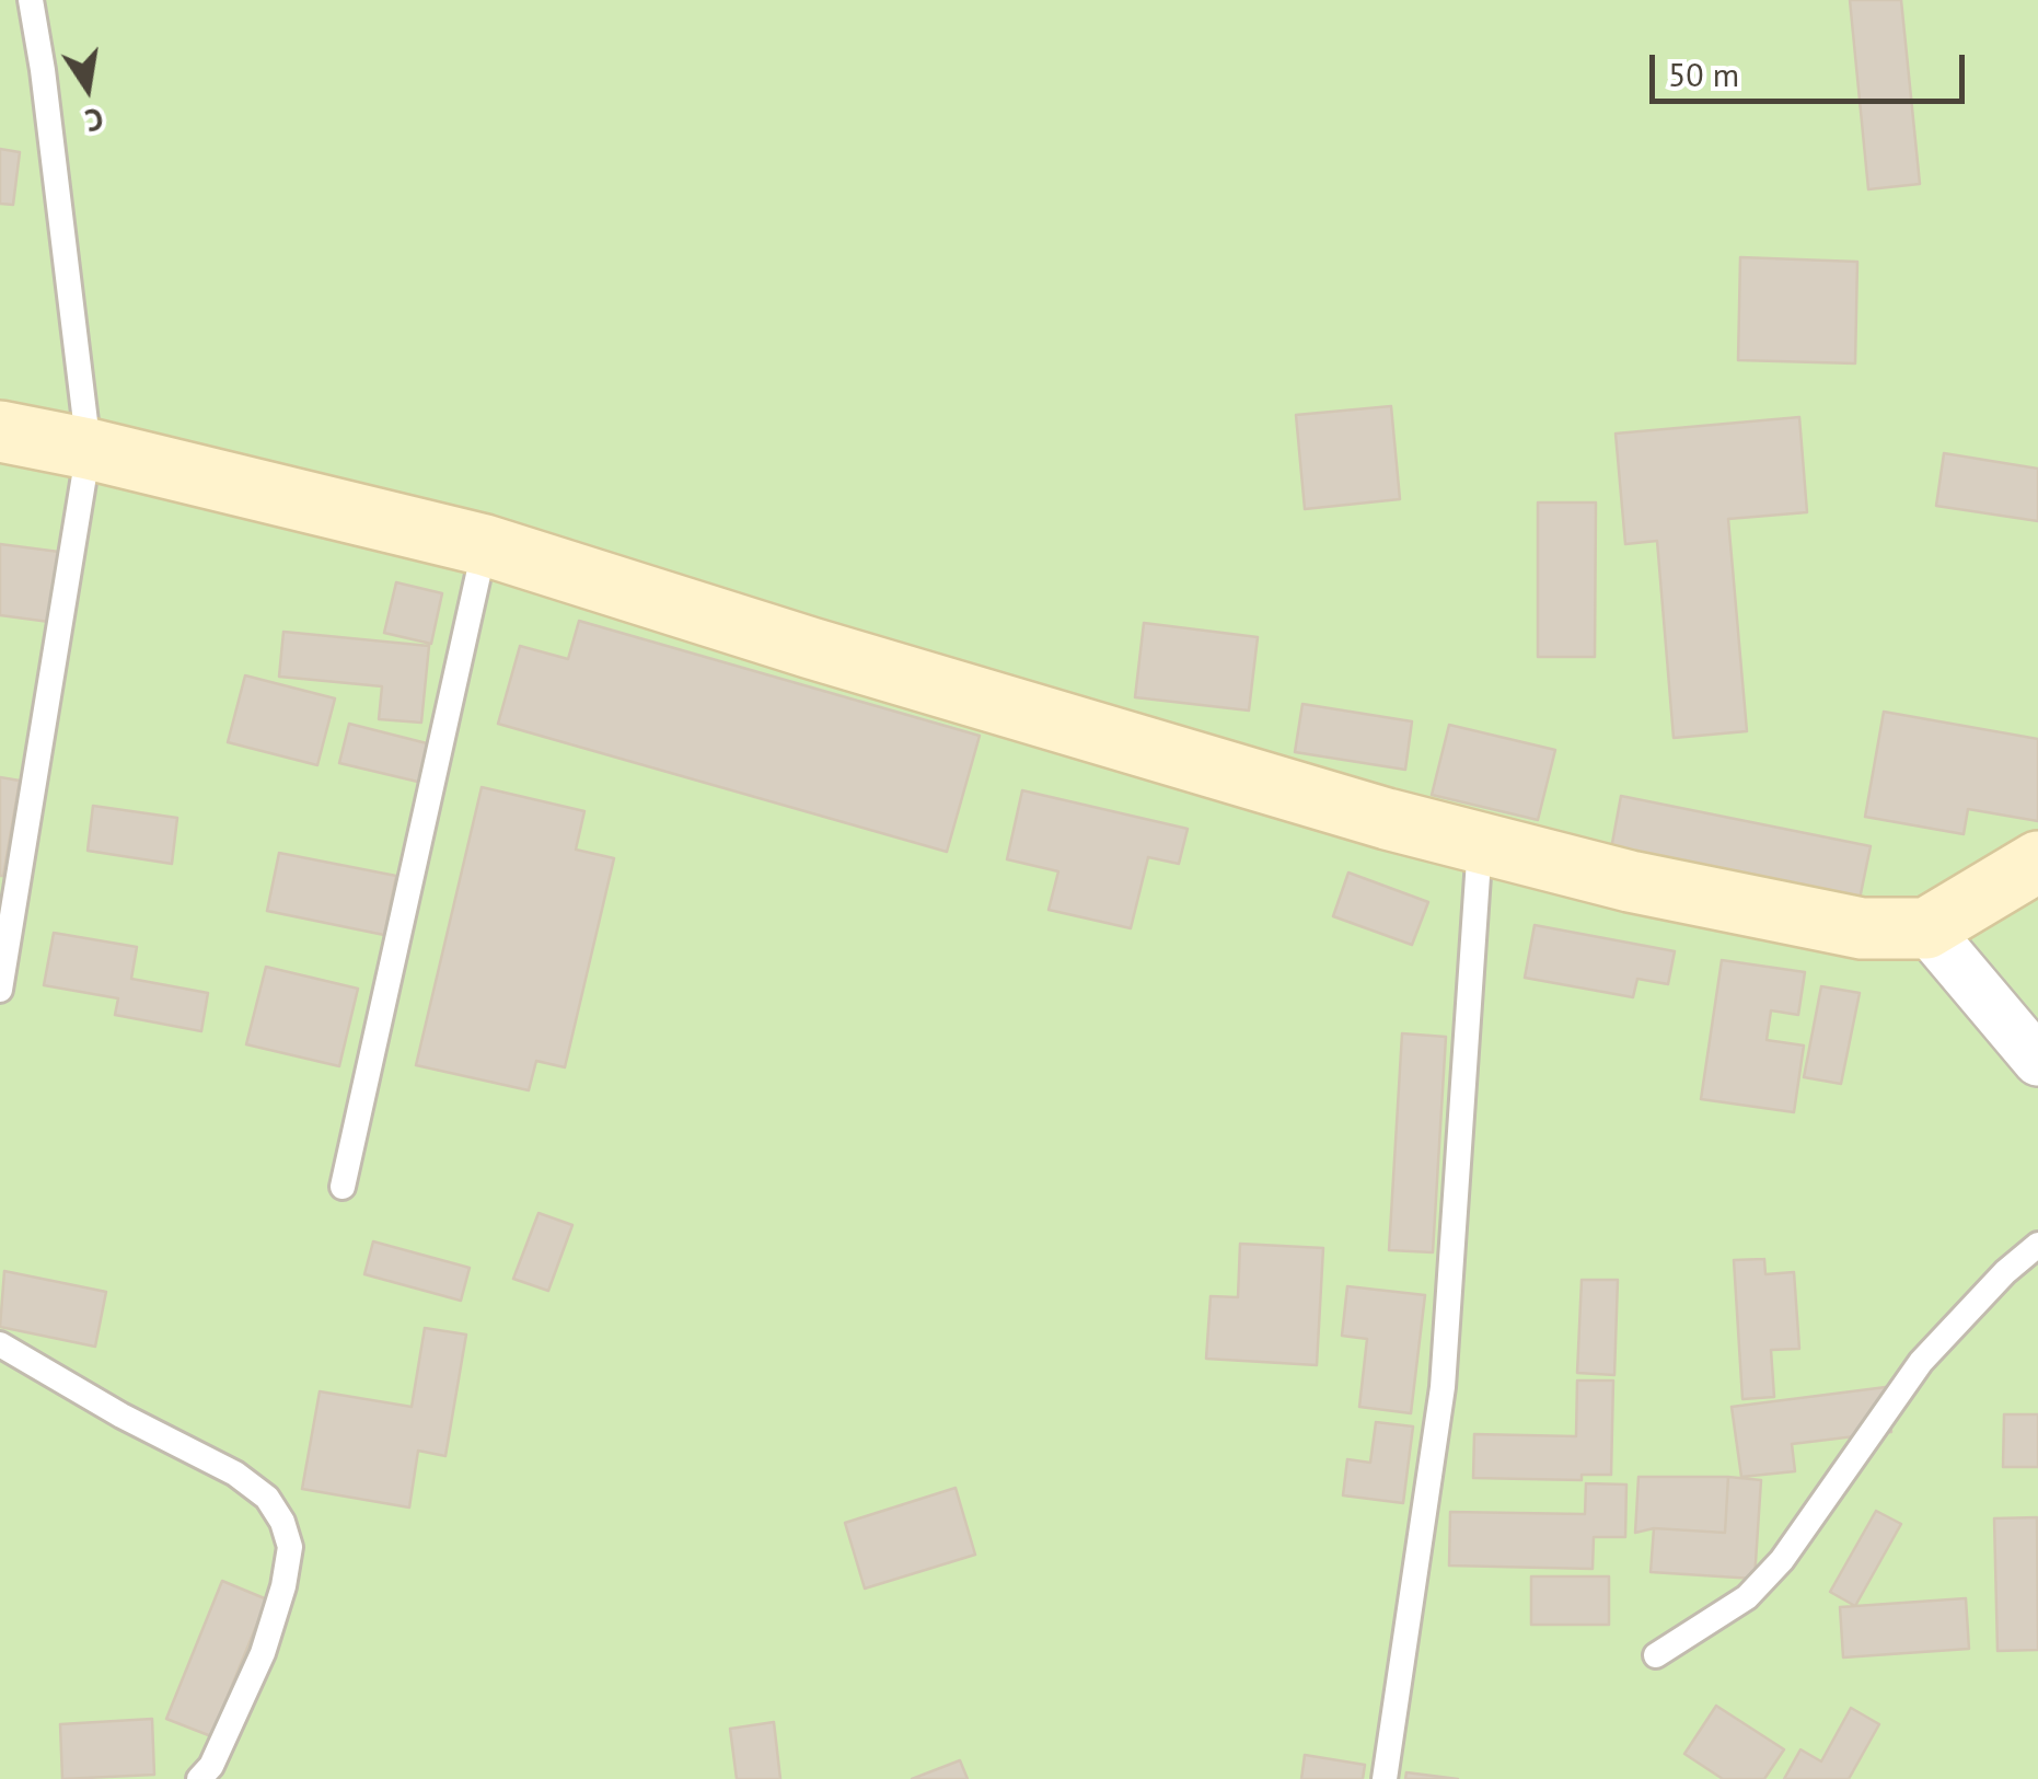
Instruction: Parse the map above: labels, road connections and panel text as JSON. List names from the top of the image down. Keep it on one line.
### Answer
{"scale_bar":"50 m","north":"bottom"}
